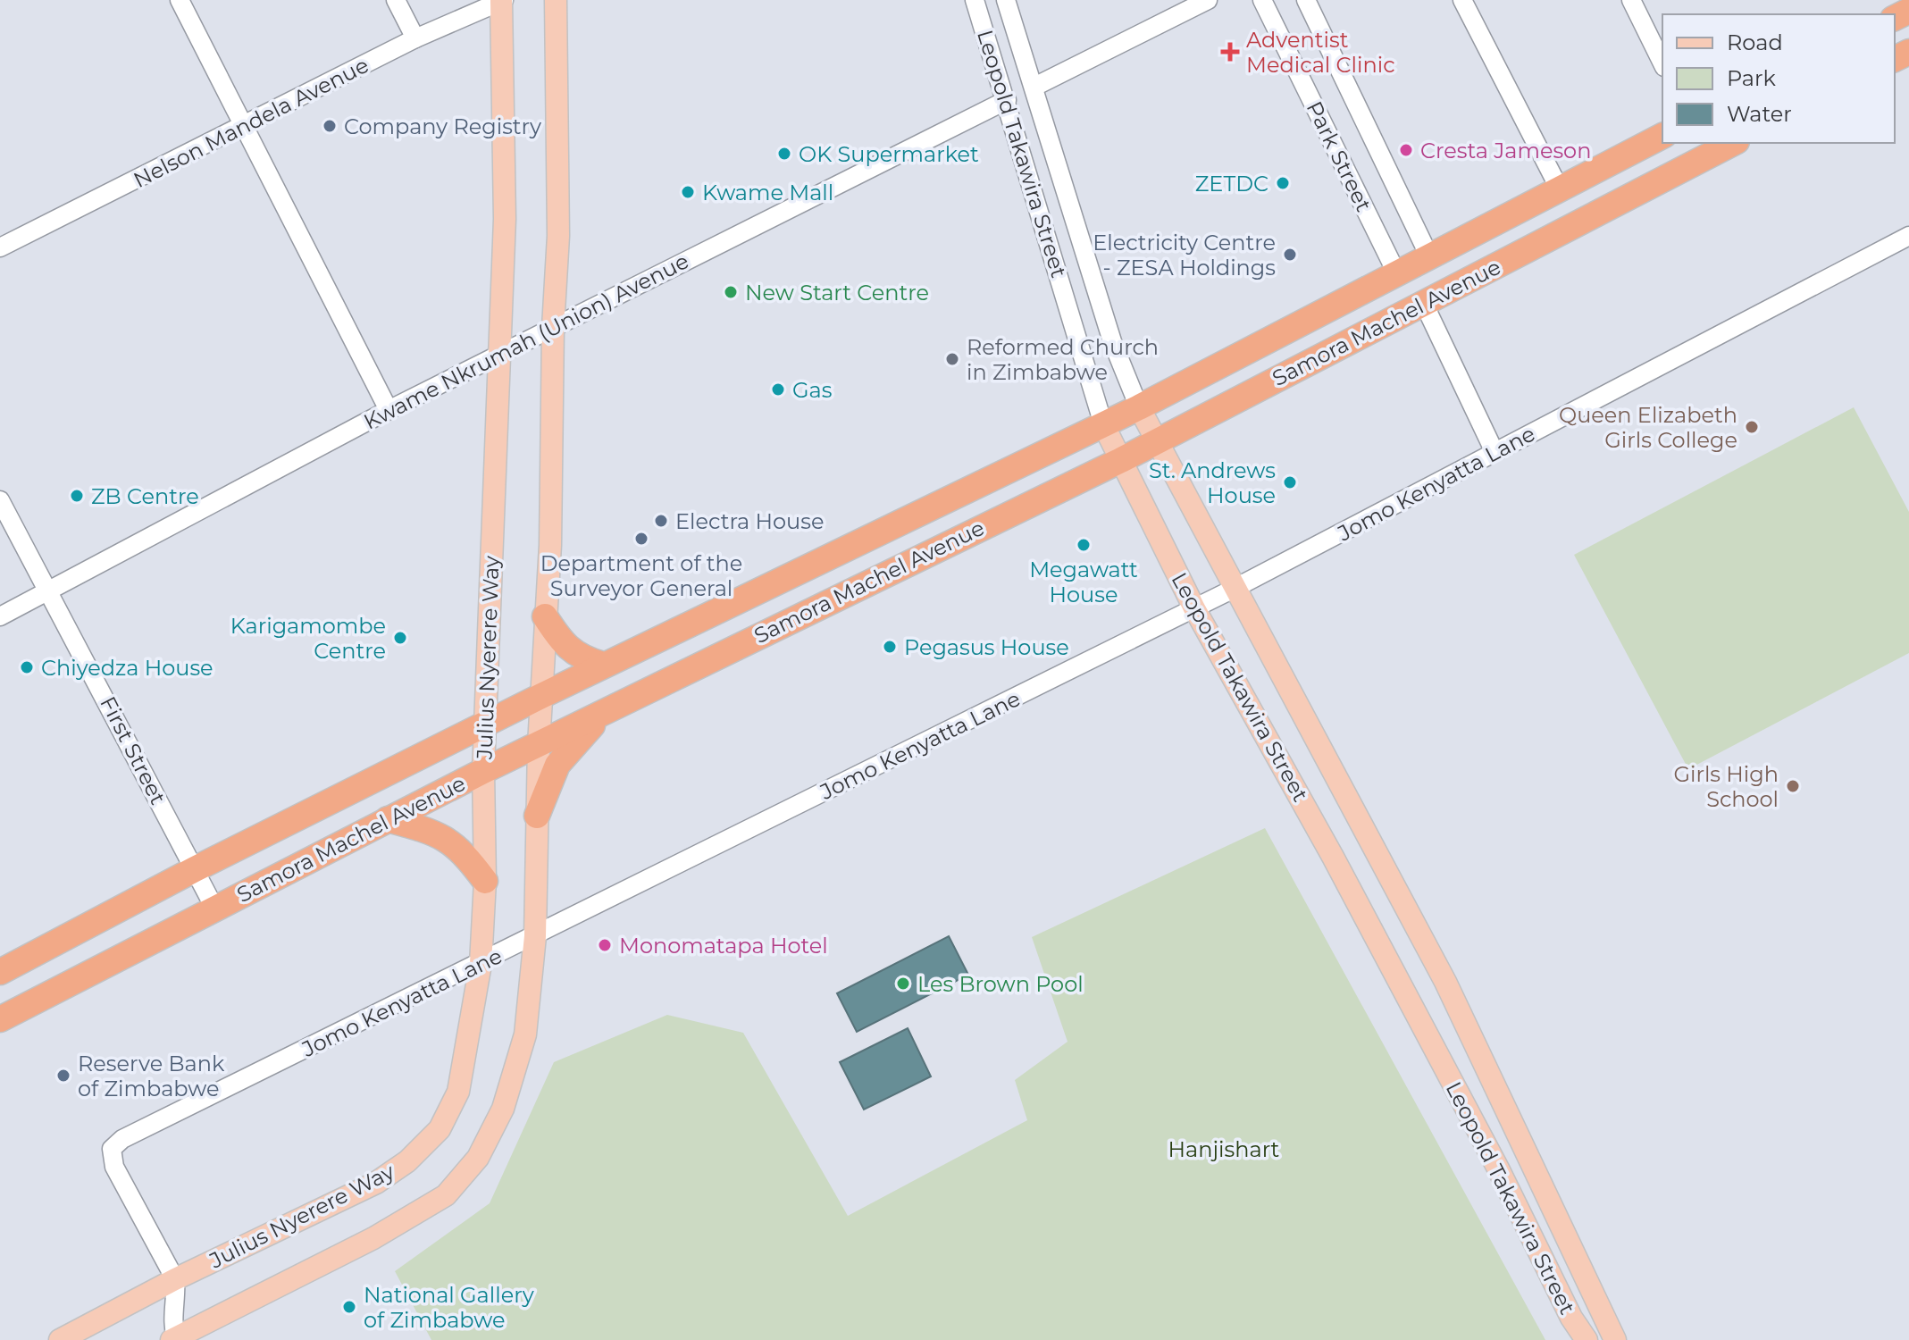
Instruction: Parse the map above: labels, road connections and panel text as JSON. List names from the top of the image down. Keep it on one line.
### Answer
{"streets":{"highway":["Samora Machel Avenue"],"main road":["Leopold Takawira Street","Julius Nyerere Way"],"street":["Nelson Mandela Avenue","Park Street","Kwame Nkrumah (Union) Avenue","Jomo Kenyatta Lane","First Street"]},"crossings":[["Nelson Mandela Avenue","Julius Nyerere Way"],["Leopold Takawira Street","Samora Machel Avenue"],["Leopold Takawira Street","Kwame Nkrumah (Union) Avenue"],["Leopold Takawira Street","Jomo Kenyatta Lane"],["Park Street","Samora Machel Avenue"],["Samora Machel Avenue","Julius Nyerere Way"],["Samora Machel Avenue","First Street"],["Kwame Nkrumah (Union) Avenue","Julius Nyerere Way"],["Kwame Nkrumah (Union) Avenue","First Street"],["Jomo Kenyatta Lane","Julius Nyerere Way"]],"parks":["Hanjishart"],"places":{"health":["Adventist Medical Clinic"],"other":["Company Registry","Cresta Jameson","OK Supermarket","ZETDC","Kwame Mall","Electricity Centre - ZESA Holdings","New Start Centre","Reformed Church in Zimbabwe","Gas","Queen Elizabeth Girls College","St. Andrews House","ZB Centre","Electra House","Department of the Surveyor General","Megawatt House","Karigamombe Centre","Pegasus House","Chiyedza House","Girls High School","Monomatapa Hotel","Les Brown Pool","Reserve Bank of Zimbabwe","National Gallery of Zimbabwe"]},"legend":["Road","Park","Water"]}
